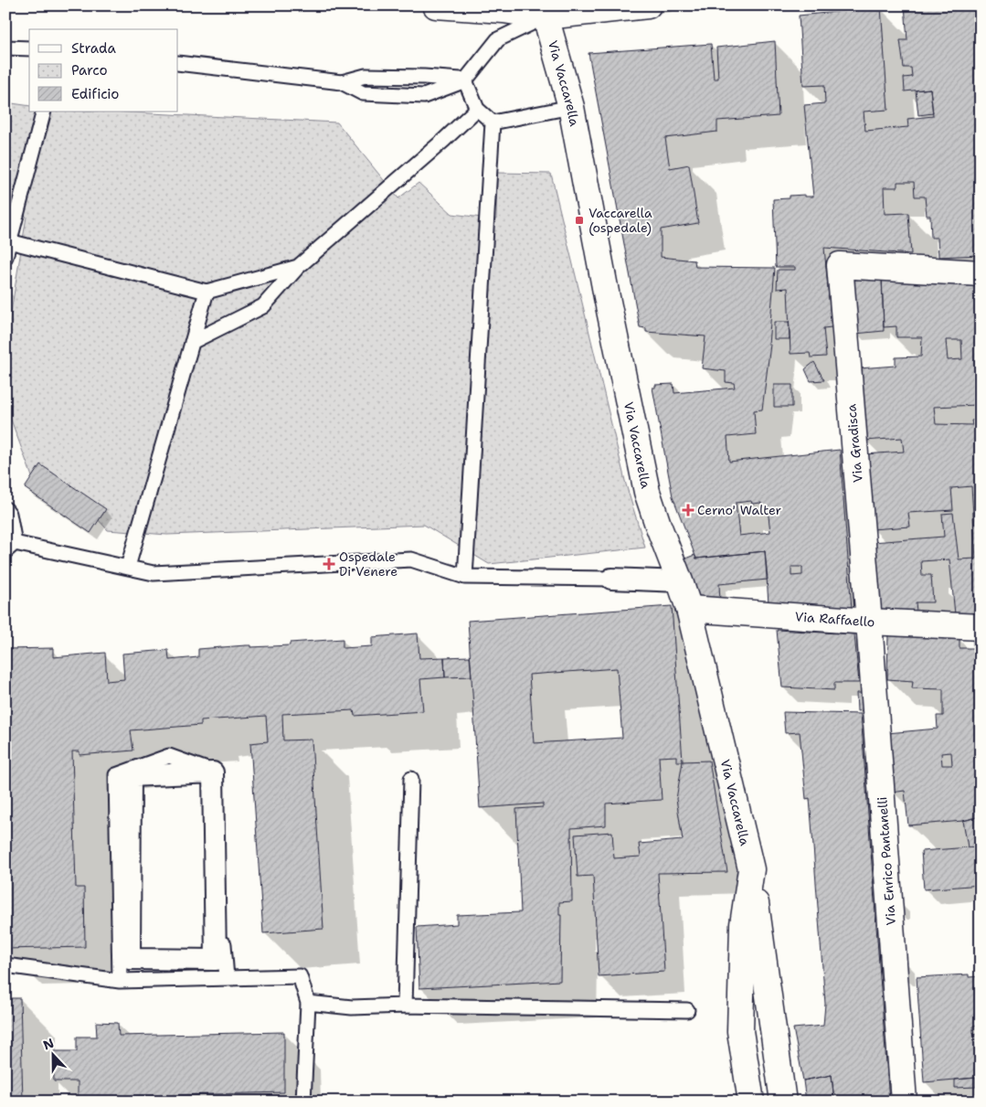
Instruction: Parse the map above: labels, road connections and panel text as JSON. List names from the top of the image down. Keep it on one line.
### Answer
{"streets":{"street":["Via Vaccarella","Via Gradisca","Via Raffaello","Via Enrico Pantanelli"]},"crossings":[["Via Vaccarella","Via Raffaello"],["Via Gradisca","Via Raffaello"],["Via Gradisca","Via Enrico Pantanelli"],["Via Raffaello","Via Enrico Pantanelli"]],"places":{"transit":["Vaccarella (ospedale)"],"health":["Cerno' Walter","Ospedale Di Venere"]},"legend":["Strada","Parco","Edificio"],"north":"top"}
